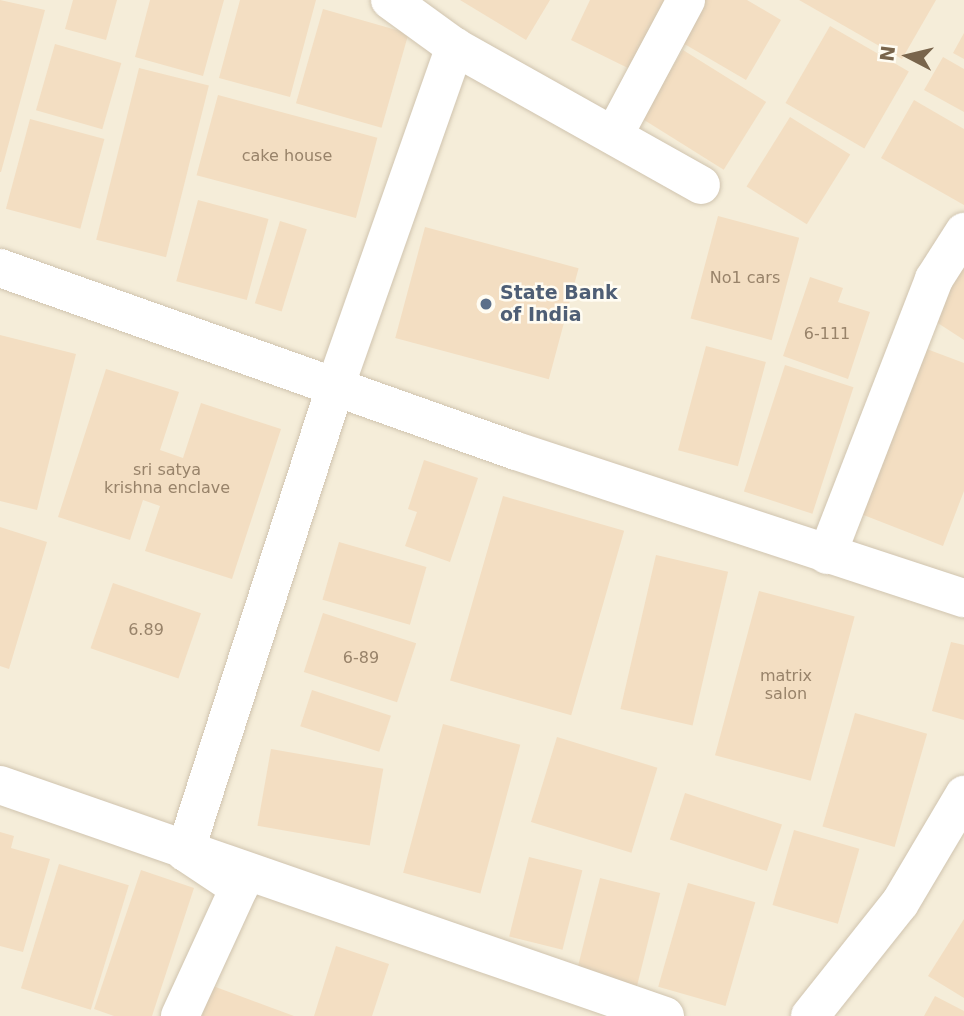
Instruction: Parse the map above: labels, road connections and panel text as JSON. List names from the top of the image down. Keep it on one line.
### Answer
{"places":["State Bank of India"],"house_numbers":["cake house","No1 cars","6-111","sri satya krishna enclave","6.89","6-89","matrix salon"],"north":"left"}
